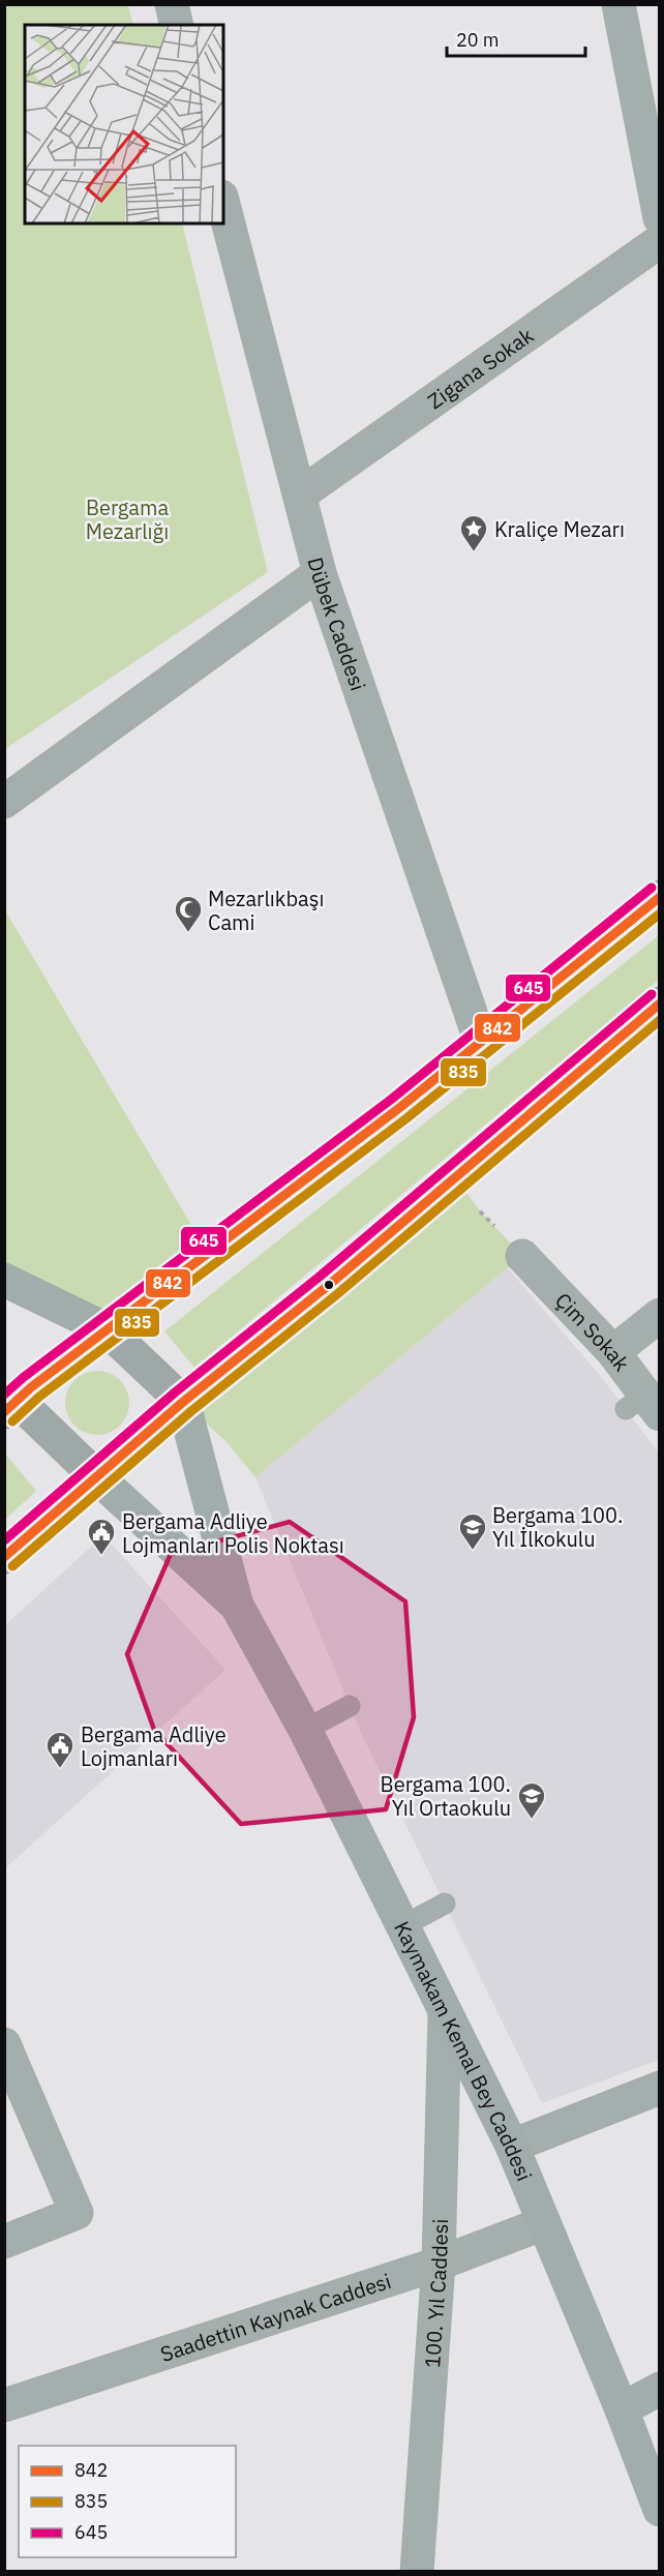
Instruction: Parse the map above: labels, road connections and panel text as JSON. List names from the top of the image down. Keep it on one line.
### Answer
{"streets":{"main road":["Kaymakam Kemal Bey Caddesi"],"street":["Zigana Sokak","Dübek Caddesi","Çim Sokak","100. Yıl Caddesi","Saadettin Kaynak Caddesi"]},"crossings":[["Zigana Sokak","Dübek Caddesi"],["Kaymakam Kemal Bey Caddesi","100. Yıl Caddesi"],["Kaymakam Kemal Bey Caddesi","Saadettin Kaynak Caddesi"],["100. Yıl Caddesi","Saadettin Kaynak Caddesi"]],"parks":["Bergama Mezarlığı"],"places":{"place":["Kraliçe Mezarı"],"mosque":["Mezarlıkbaşı Cami"],"school or university":["Bergama 100. Yıl İlkokulu","Bergama 100. Yıl Ortaokulu"],"public building":["Bergama Adliye Lojmanları Polis Noktası","Bergama Adliye Lojmanları"]},"lines":["transit line 645","transit line 842","transit line 835"],"legend":["842","835","645"],"scale_bar":"20 m"}
